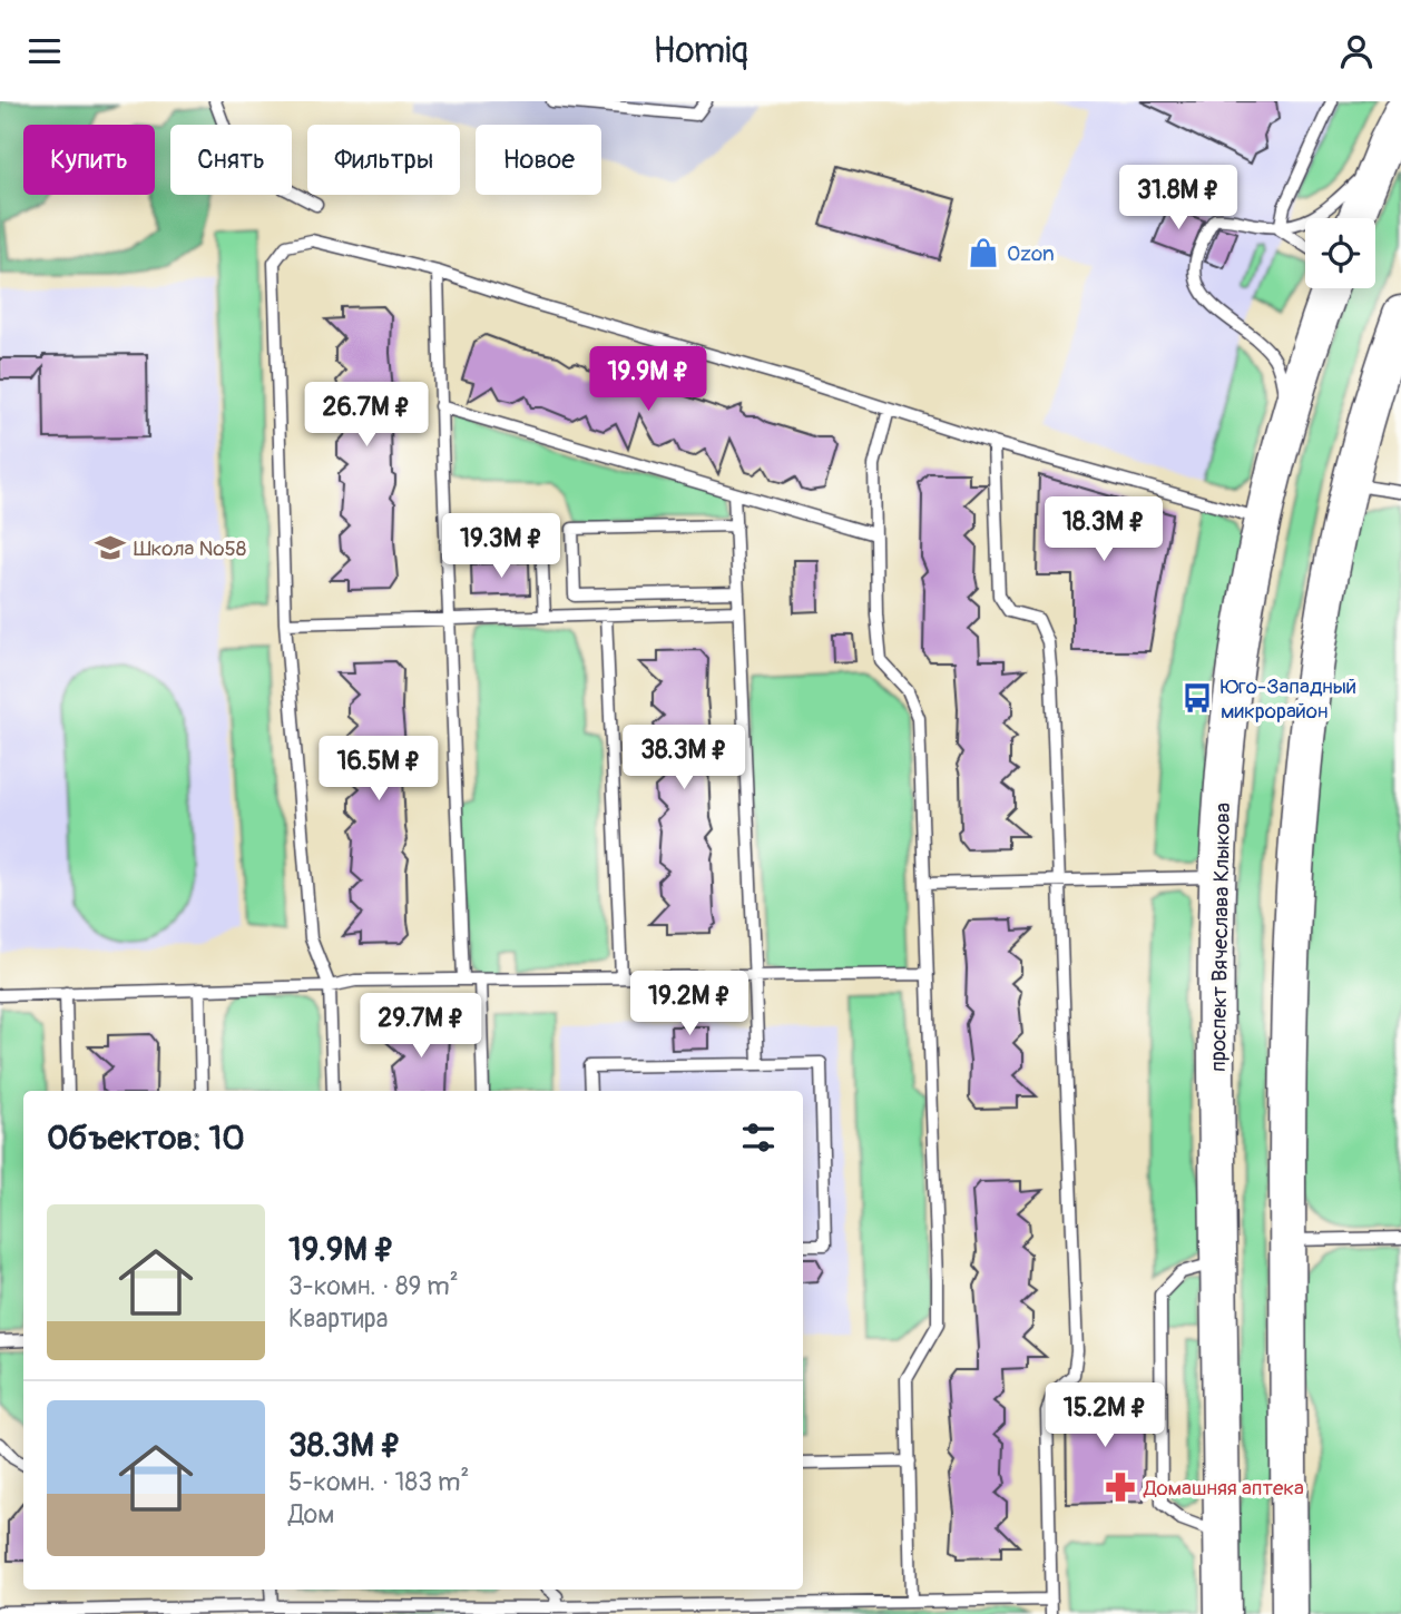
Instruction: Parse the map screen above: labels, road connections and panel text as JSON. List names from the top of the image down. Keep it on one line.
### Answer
{"streets":{"main road":["проспект Вячеслава Клыкова"]},"places":{"shop":["Ozon"],"school or university":["Школа №58"],"bus stop":["Юго-Западный микрорайон"],"pharmacy":["Домашняя аптека"]},"page":{"header":"Homiq","chip":["Купить","Снять","Фильтры","Новое"],"price":["31.8M ₽","19.9M ₽","26.7M ₽","18.3M ₽","19.3M ₽","38.3M ₽","16.5M ₽","19.2M ₽","29.7M ₽","15.2M ₽"],"heading":"Объектов: 10","list":[{"name":"19.9M ₽","note":"3-комн. · 89 m² · Квартира"},{"name":"38.3M ₽","note":"5-комн. · 183 m² · Дом"}]}}
